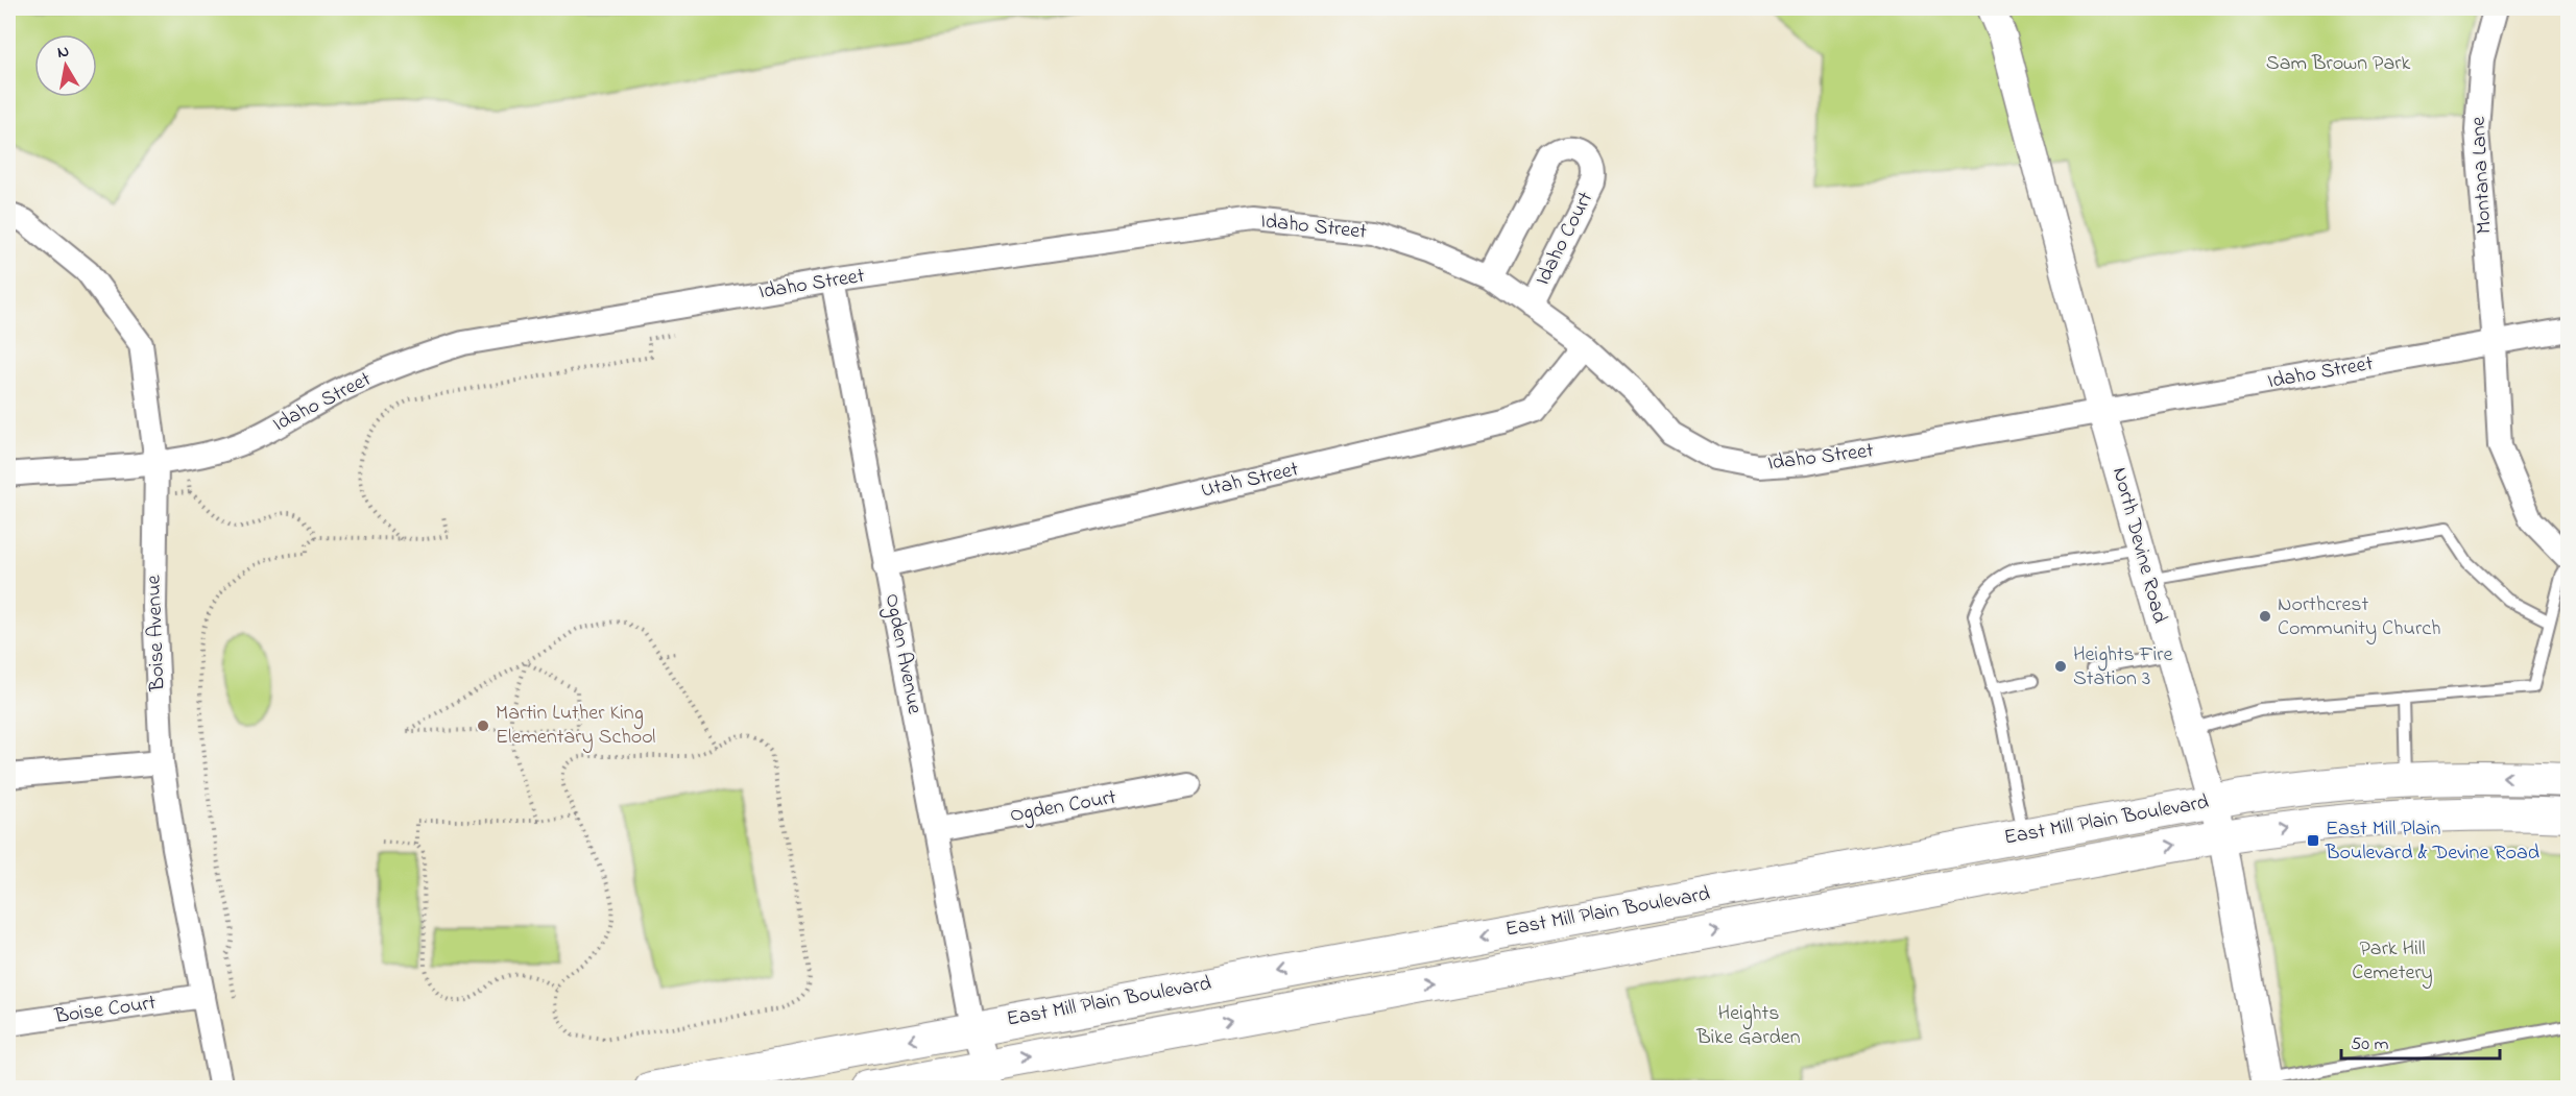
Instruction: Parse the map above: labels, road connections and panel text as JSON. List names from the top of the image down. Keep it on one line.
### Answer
{"streets":{"main road":["East Mill Plain Boulevard"],"street":["Montana Lane","Idaho Street","Idaho Court","Utah Street","North Devine Road","Boise Avenue","Ogden Avenue","Ogden Court","Boise Court"]},"crossings":[["Montana Lane","Idaho Street"],["Idaho Street","Idaho Court"],["Idaho Street","Utah Street"],["Idaho Street","North Devine Road"],["Idaho Street","Boise Avenue"],["Idaho Street","Ogden Avenue"],["Utah Street","Ogden Avenue"],["North Devine Road","East Mill Plain Boulevard"],["Boise Avenue","Boise Court"],["Ogden Avenue","Ogden Court"],["Ogden Avenue","East Mill Plain Boulevard"]],"parks":["Sam Brown Park","Park Hill Cemetery","Heights Bike Garden"],"places":{"other":["Northcrest Community Church","Heights Fire Station 3","Martin Luther King Elementary School"],"transit":["East Mill Plain Boulevard & Devine Road"]},"scale_bar":"50 m","north":"top"}
